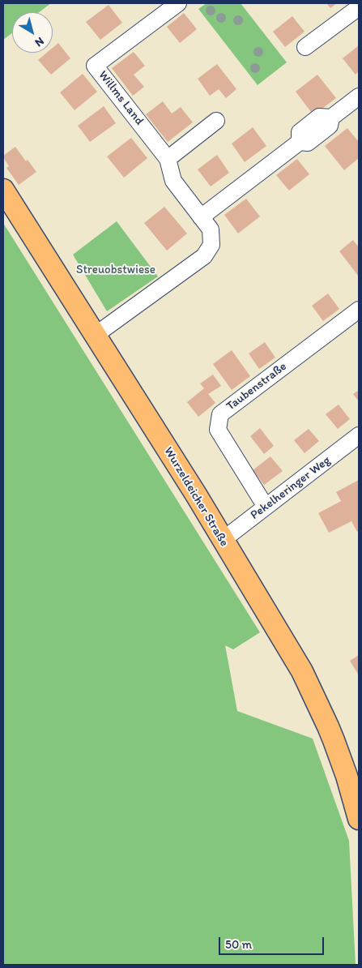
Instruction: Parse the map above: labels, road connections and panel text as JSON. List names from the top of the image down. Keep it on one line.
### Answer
{"streets":{"main road":["Wurzeldeicher Straße"],"street":["Willms Land","Taubenstraße","Pekelheringer Weg"]},"crossings":[["Willms Land","Wurzeldeicher Straße"],["Taubenstraße","Pekelheringer Weg"],["Pekelheringer Weg","Wurzeldeicher Straße"]],"parks":["Streuobstwiese"],"scale_bar":"50 m","north":"bottom right"}
